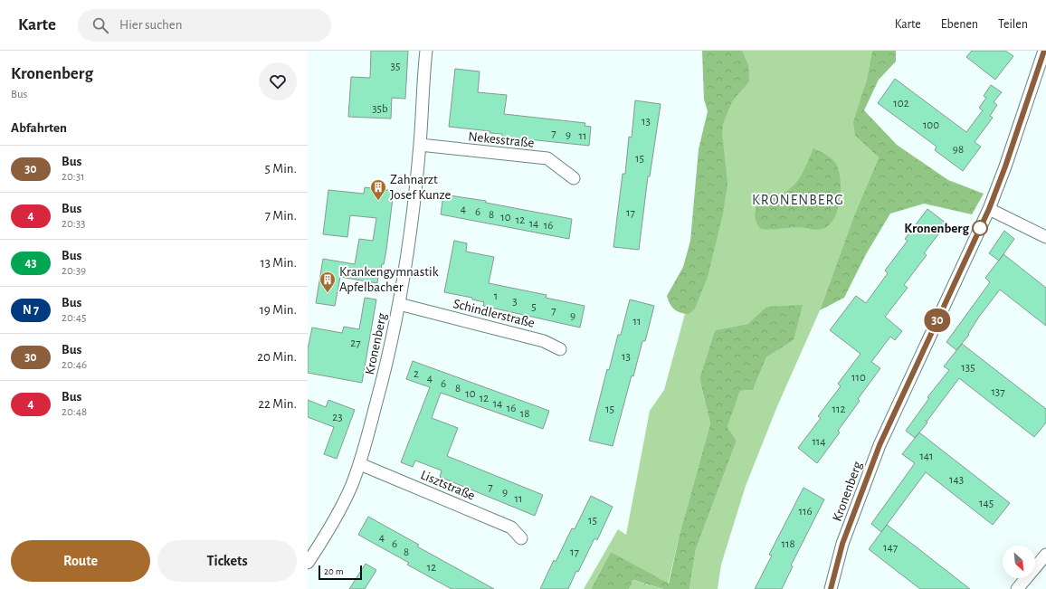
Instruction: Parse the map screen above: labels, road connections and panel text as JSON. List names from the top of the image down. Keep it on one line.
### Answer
{"streets":{"street":["Nekesstraße","Schindlerstraße","Kronenberg","Lisztstraße"]},"crossings":[["Nekesstraße","Kronenberg"],["Schindlerstraße","Kronenberg"],["Kronenberg","Lisztstraße"]],"districts":["KRONENBERG"],"places":{"building":["Zahnarzt Josef Kunze","Krankengymnastik Apfelbacher"],"other":["Kronenberg"]},"lines":["bus line 30"],"house_numbers":["35","102","35b","13","100","7","9","11","98","15","4","6","17","8","10","12","14","16","1","3","5","7","9","11","27","13","135","2","110","4","6","8","137","10","12","14","16","15","112","18","23","114","141","143","7","9","11","145","116","15","4","6","118","147","8","17","12"],"scale_bar":"20 m","north":"bottom right","page":{"header":"Karte","search":"Hier suchen","nav":["Karte","Ebenen","Teilen"],"heading":[["Kronenberg","Bus"],"Abfahrten"],"on_map":"30","list":[{"mark":"30","name":"Bus","note":"20:31","value":"5 Min."},{"mark":"4","name":"Bus","note":"20:33","value":"7 Min."},{"mark":"43","name":"Bus","note":"20:39","value":"13 Min."},{"mark":"N 7","name":"Bus","note":"20:45","value":"19 Min."},{"mark":"30","name":"Bus","note":"20:46","value":"20 Min."},{"mark":"4","name":"Bus","note":"20:48","value":"22 Min."}],"buttons":["Route","Tickets"],"scale":"20 m"}}
